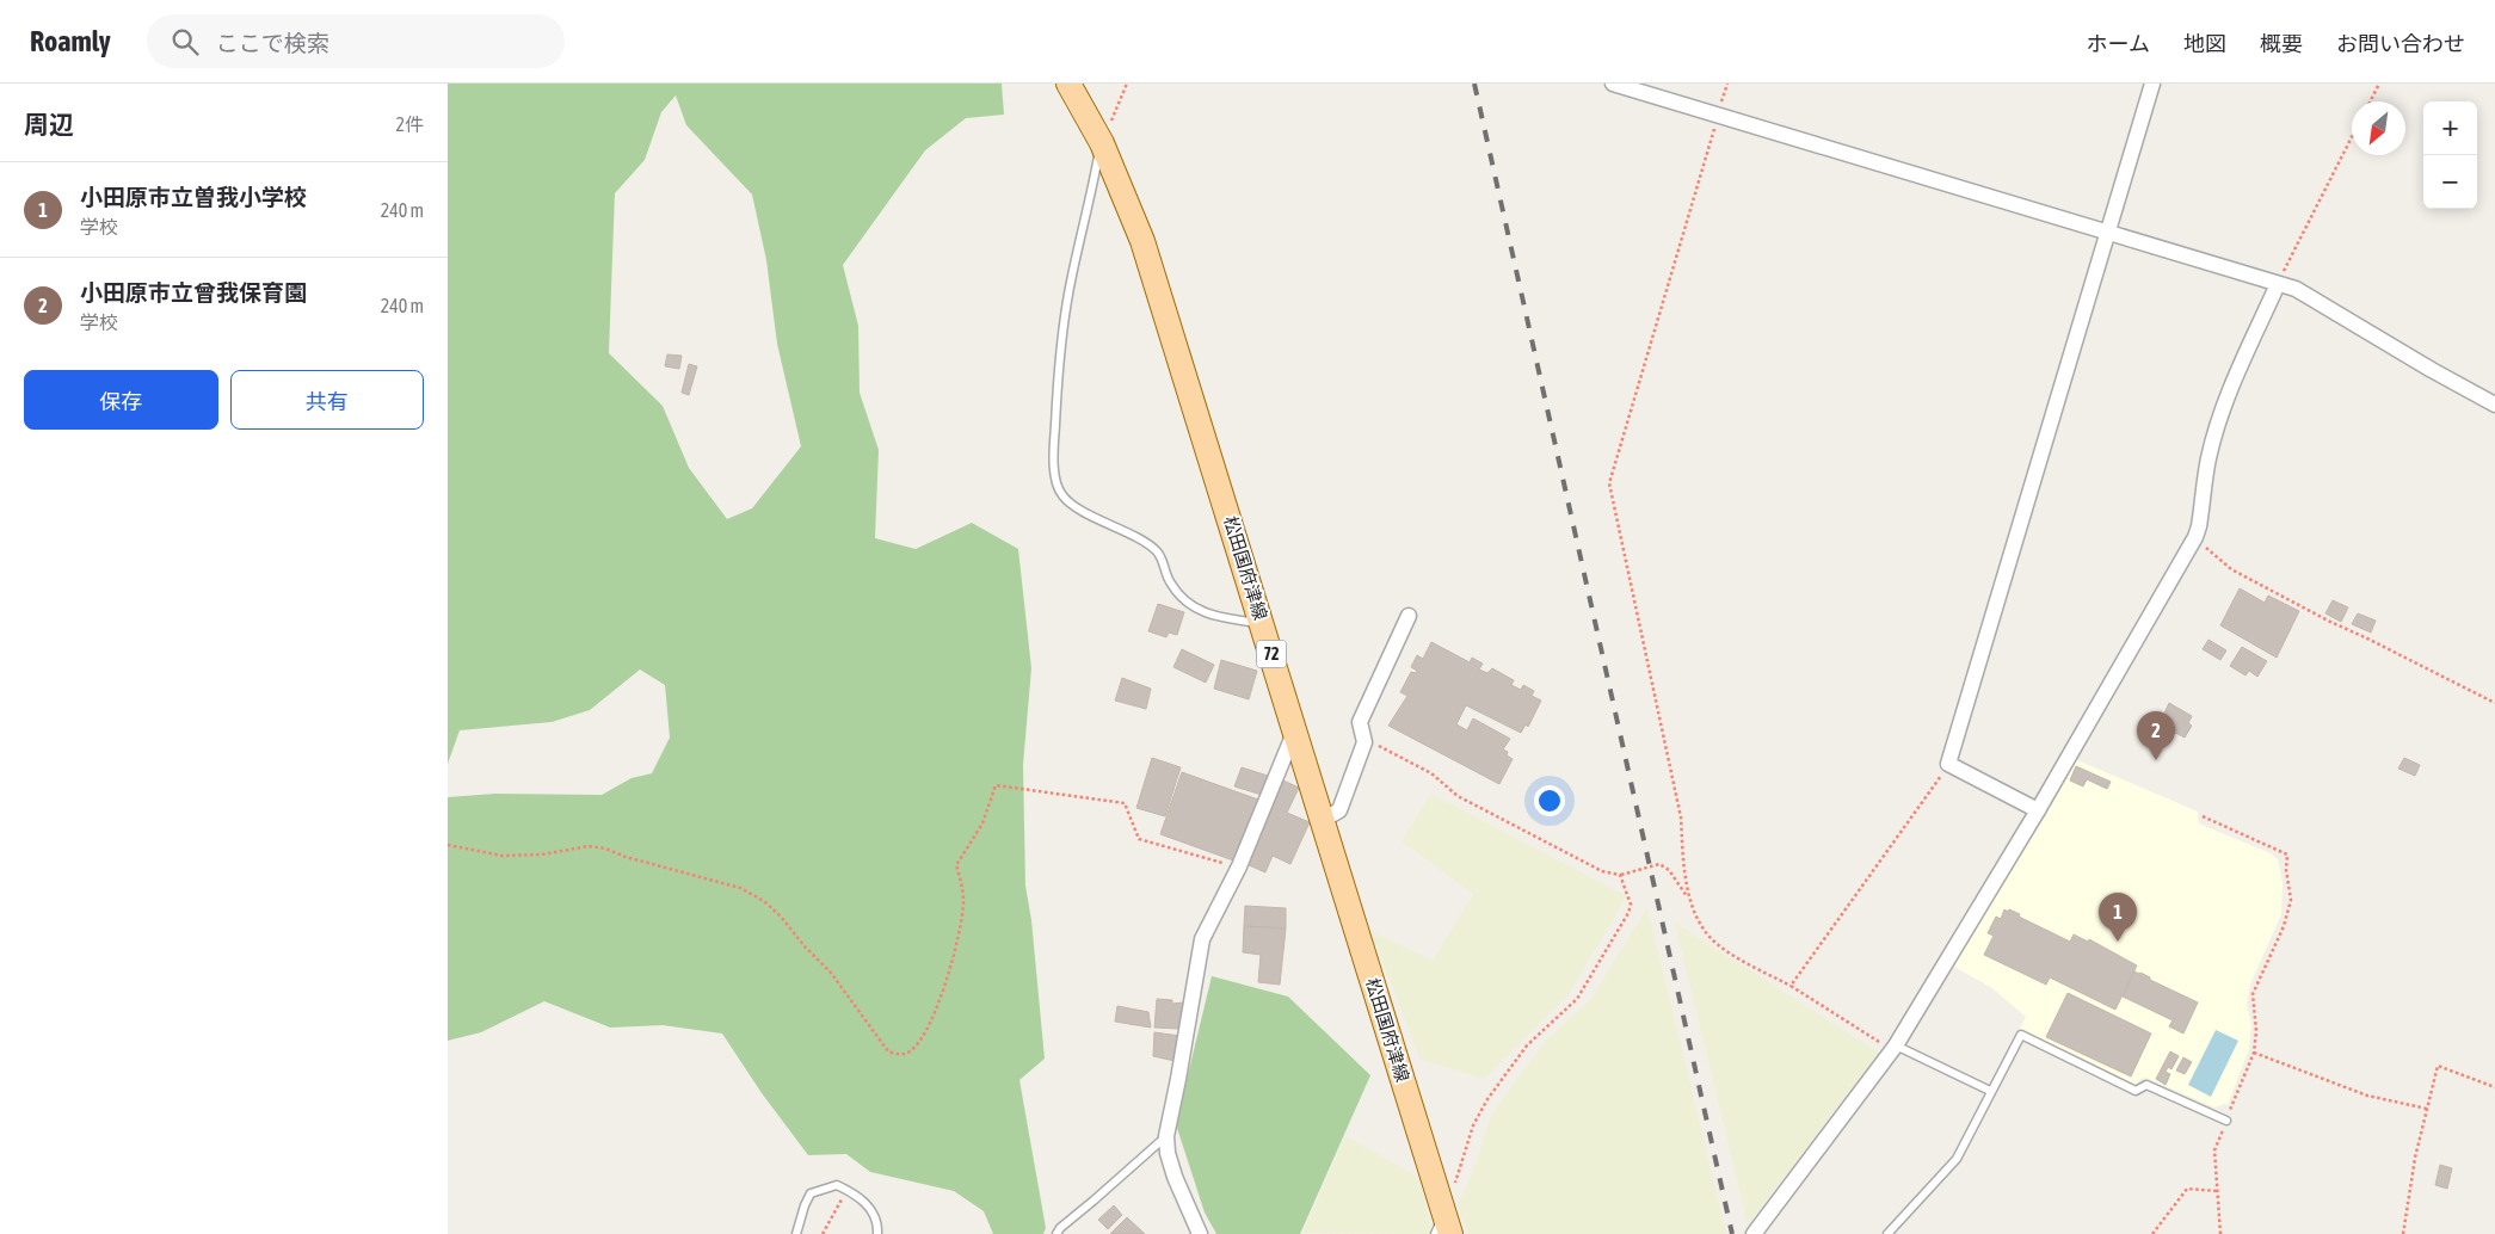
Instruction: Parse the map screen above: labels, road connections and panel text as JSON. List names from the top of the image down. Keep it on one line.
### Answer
{"streets":{"main road":["松田国府津線","72"]},"north":"bottom left","page":{"header":"Roamly","search":"ここで検索","nav":["ホーム","地図","概要","お問い合わせ"],"heading":["周辺","2件"],"map_buttons":["+","−"],"list":[{"mark":"1","name":"小田原市立曽我小学校","note":"学校","value":"240 m"},{"mark":"2","name":"小田原市立曾我保育園","note":"学校","value":"240 m"}],"buttons":["保存","共有"],"pins":["2","1"]}}
